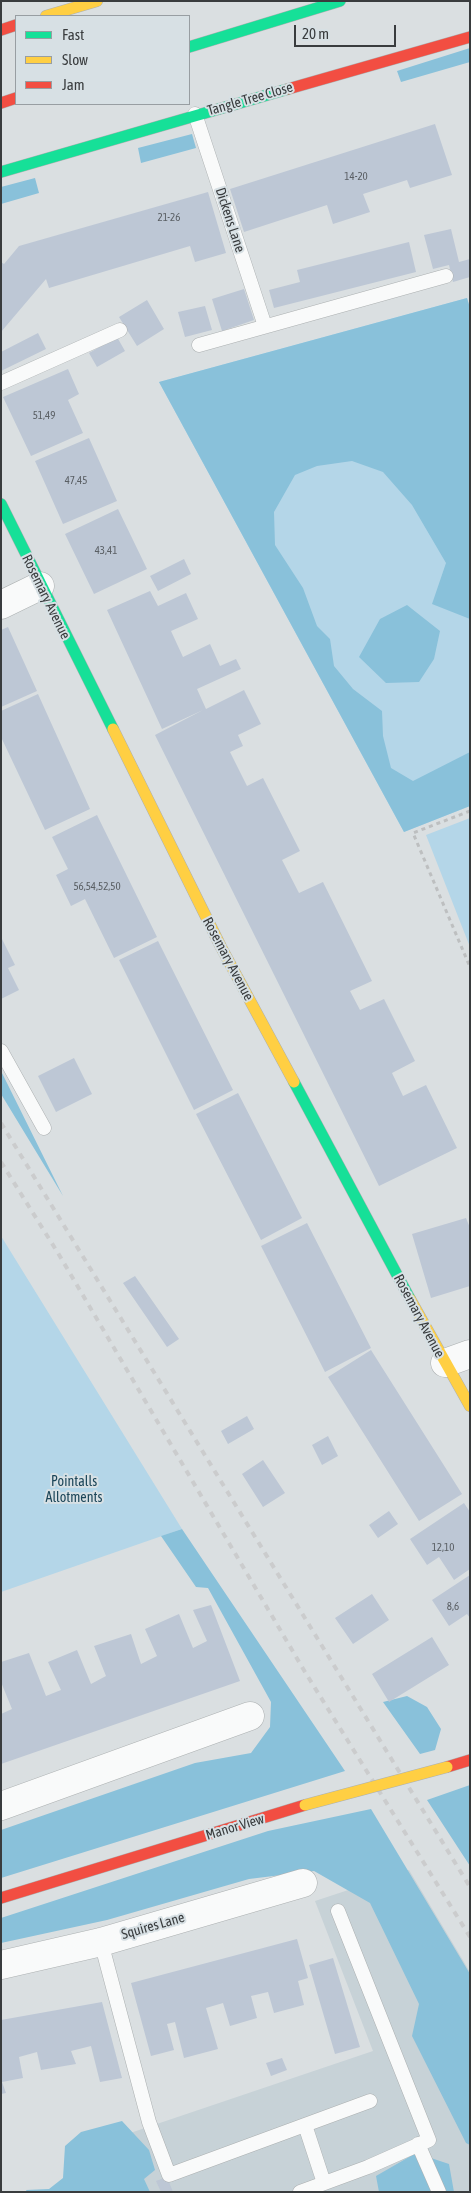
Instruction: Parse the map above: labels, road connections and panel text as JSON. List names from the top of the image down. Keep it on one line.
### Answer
{"streets":{"main road":["Tangle Tree Close","Rosemary Avenue","Manor View"],"street":["Squires Lane"],"lane":["Dickens Lane"]},"crossings":[["Tangle Tree Close","Dickens Lane"]],"parks":["Pointalls Allotments"],"house_numbers":["14-20","21-26","51,49","47,45","43,41","56,54,52,50","12,10","8,6"],"legend":["Fast","Slow","Jam"],"scale_bar":"20 m"}
